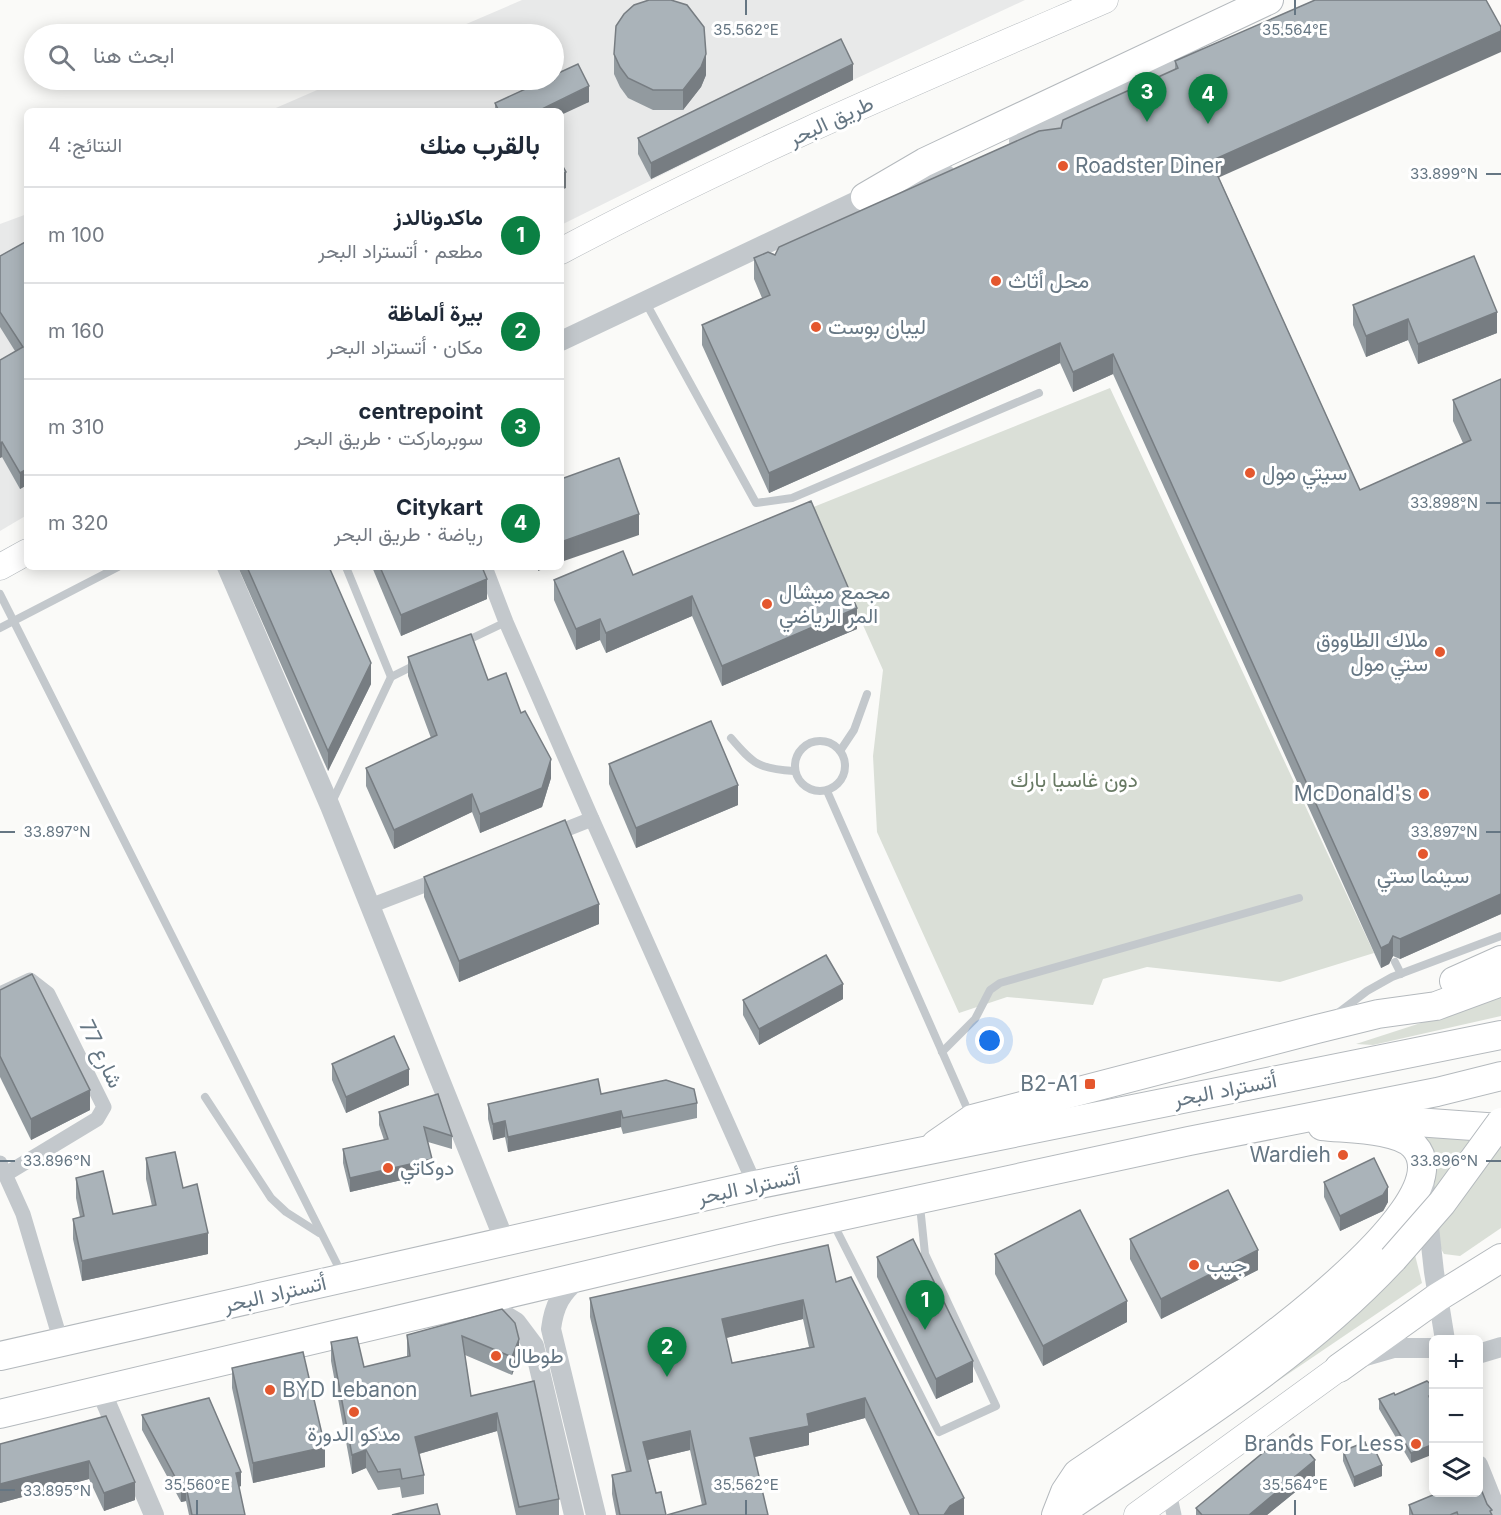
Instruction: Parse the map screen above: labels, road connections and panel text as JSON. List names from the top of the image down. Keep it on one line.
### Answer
{"streets":{"highway":["طريق البحر","أتستراد البحر"],"street":["شارع 77"]},"parks":["دون غاسيا بارك"],"places":{"other":["Roadster Diner","محل أثاث","ليبان بوست","سيتي مول","مجمع ميشال المر الرياضي","ملاك الطاووق ستي مول","McDonald's","سينما ستي","Wardieh","دوكاتي","جيب","طوطال","BYD Lebanon","مدكو الدورة","Brands For Less"],"transit":["B2-A1"]},"page":{"search":"ابحث هنا","pins":["3","4","1","2"],"heading":["بالقرب منك","النتائج: 4"],"list":[{"mark":"1","name":"ماكدونالدز","note":"مطعم · أتستراد البحر","value":"100 m"},{"mark":"2","name":"بيرة ألماظة","note":"مكان · أتستراد البحر","value":"160 m"},{"mark":"3","name":"centrepoint","note":"سوبرماركت · طريق البحر","value":"310 m"},{"mark":"4","name":"Citykart","note":"رياضة · طريق البحر","value":"320 m"}],"map_buttons":["+","−"]},"coordinates":["35.562°E","35.564°E","33.899°N","33.898°N","33.897°N","33.896°N","35.560°E","33.895°N"]}
